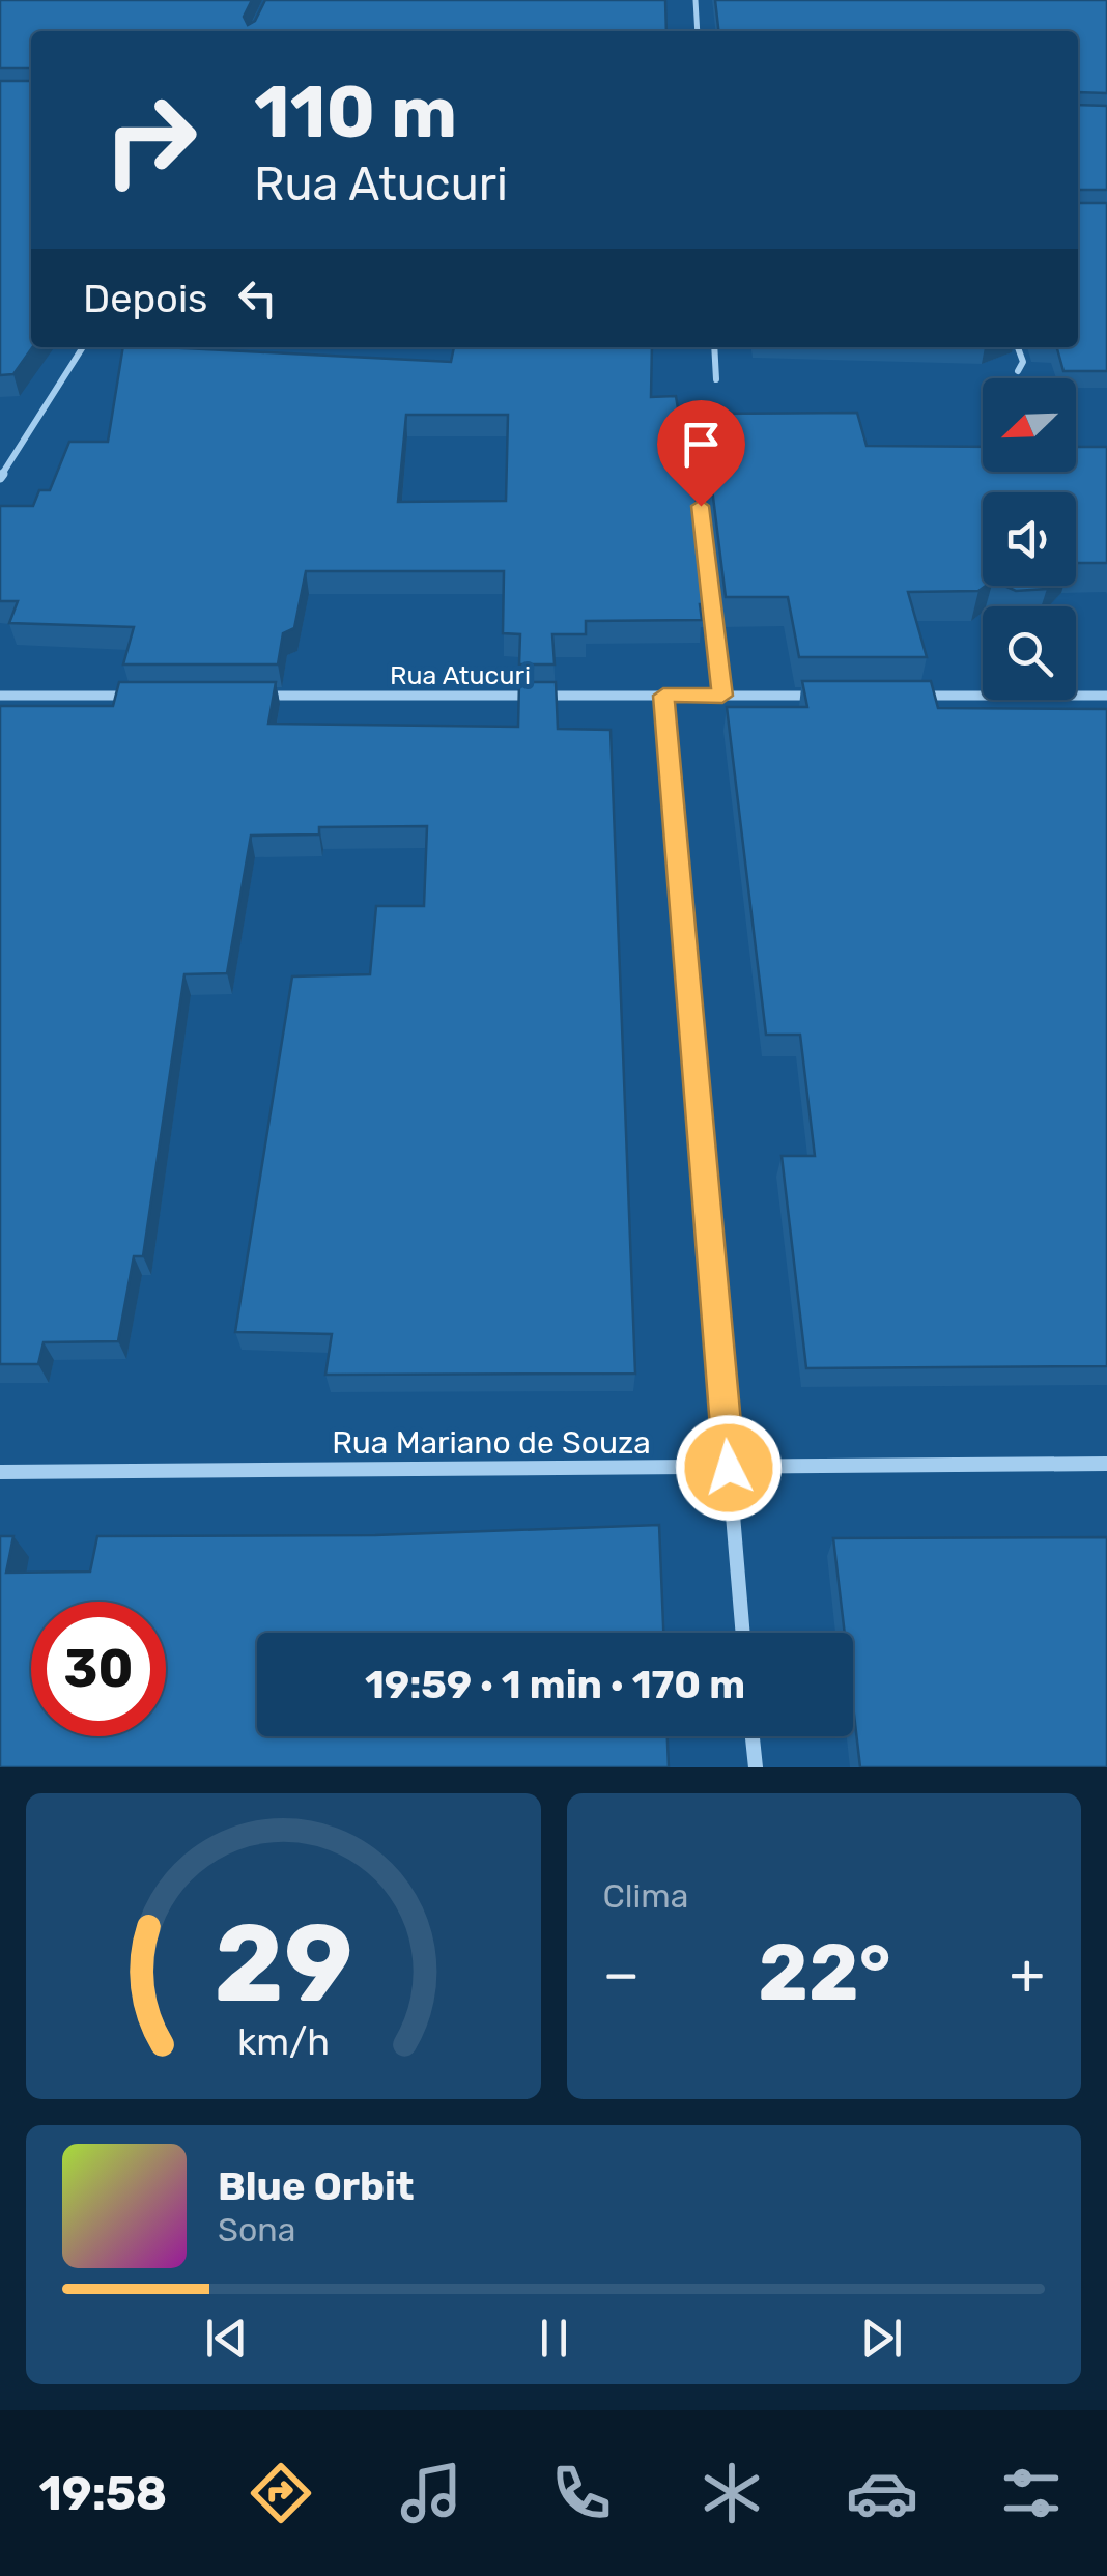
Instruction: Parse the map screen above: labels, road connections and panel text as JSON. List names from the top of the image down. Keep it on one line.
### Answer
{"streets":{"street":["Rua Atucuri","Rua Mariano de Souza"]},"north":"bottom left","page":{"turn":["110 m","Rua Atucuri"],"then":"Depois","limit":"30","trip":"19:59 · 1 min · 170 m","tile":"Clima","heat":["−","22°","+"],"song":["Blue Orbit","Sona"],"tabs":"19:58","gauge":["29","km/h"]}}
